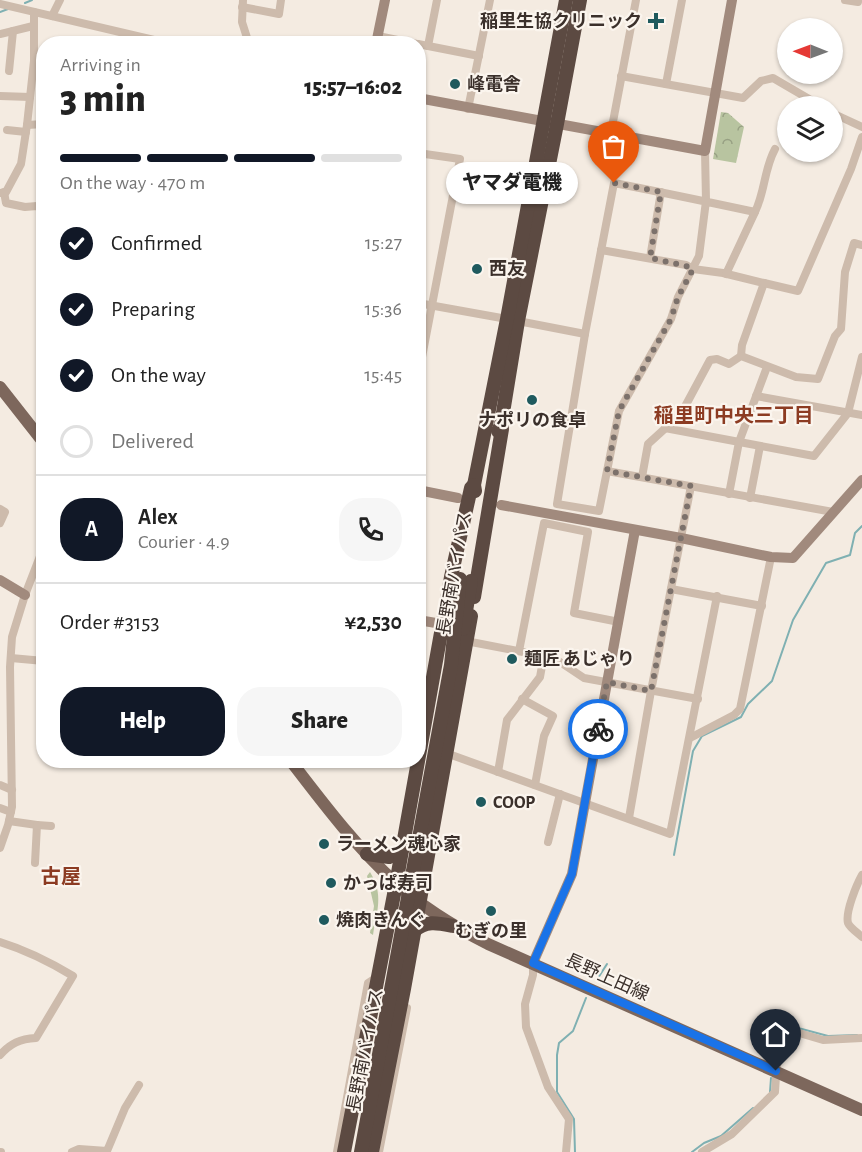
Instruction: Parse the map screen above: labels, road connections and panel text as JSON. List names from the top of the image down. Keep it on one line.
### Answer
{"streets":{"highway":["長野南バイパス"],"main road":["長野上田線"]},"districts":["稲里町中央三丁目","古屋"],"places":{"health":["稲里生協クリニック"],"other":["峰電舎","ヤマダ電機","西友","ナポリの食卓","麺匠 あじゃり","COOP","ラーメン魂心家","かっぱ寿司","むぎの里","焼肉きんぐ"]},"north":"left","page":{"heading":["3 min","Arriving in","15:57–16:02"],"panel":["Alex","Courier · 4.9","Order #3153","¥2,530"],"bar":"On the way · 470 m","bubble":"ヤマダ電機","list":[["Confirmed","15:27"],["Preparing","15:36"],["On the way","15:45"],"Delivered"],"round":"A","buttons":["Help","Share"]}}
